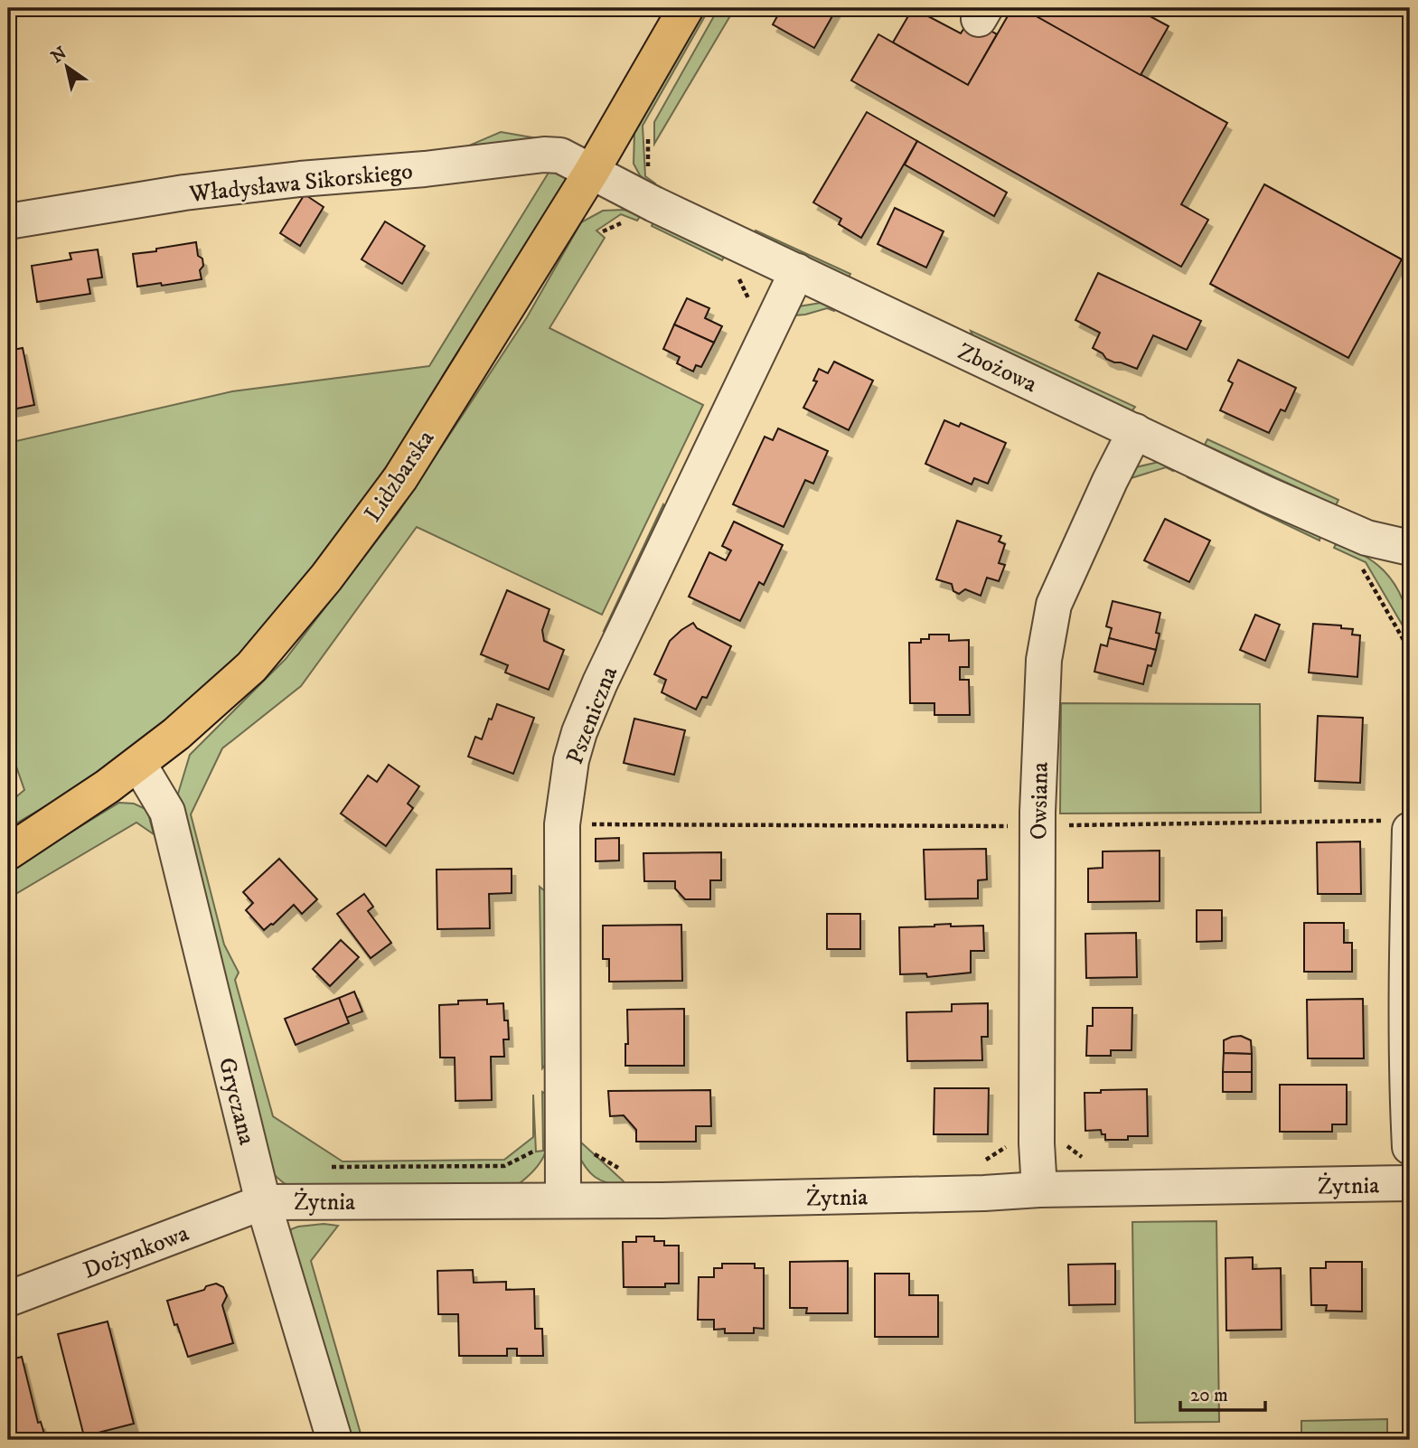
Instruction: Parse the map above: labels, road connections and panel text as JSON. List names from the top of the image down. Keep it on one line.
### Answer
{"streets":{"main road":["Lidzbarska"],"street":["Władysława Sikorskiego","Zbożowa","Pszeniczna","Owsiana","Gryczana","Żytnia","Dożynkowa"]},"crossings":[["Władysława Sikorskiego","Zbożowa"],["Władysława Sikorskiego","Lidzbarska"],["Zbożowa","Lidzbarska"],["Zbożowa","Pszeniczna"],["Zbożowa","Owsiana"],["Lidzbarska","Gryczana"],["Pszeniczna","Żytnia"],["Owsiana","Żytnia"],["Gryczana","Żytnia"],["Gryczana","Dożynkowa"],["Żytnia","Dożynkowa"]],"scale_bar":"20 m","north":"top left"}
